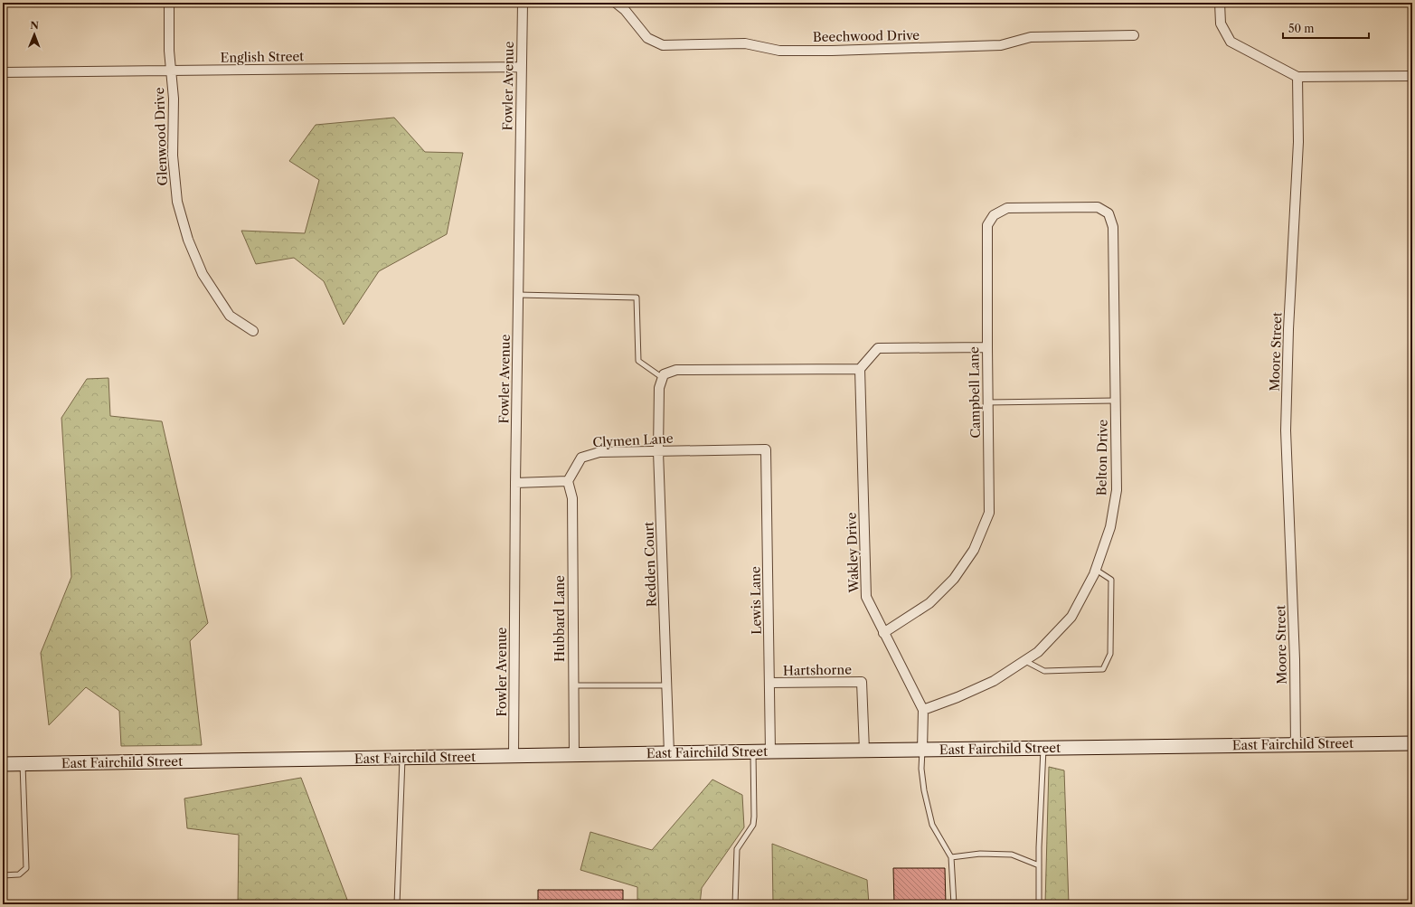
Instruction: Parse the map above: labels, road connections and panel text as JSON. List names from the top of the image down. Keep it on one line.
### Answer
{"streets":{"street":["Beechwood Drive","English Street","Fowler Avenue","Glenwood Drive","Moore Street","Campbell Lane","Clymen Lane","Belton Drive","Wakley Drive","Redden Court","Lewis Lane","Hubbard Lane","Hartshorne","East Fairchild Street"]},"crossings":[["English Street","Fowler Avenue"],["English Street","Glenwood Drive"],["Fowler Avenue","East Fairchild Street"],["Moore Street","East Fairchild Street"],["Campbell Lane","Belton Drive"],["Campbell Lane","Wakley Drive"],["Clymen Lane","Redden Court"],["Clymen Lane","Lewis Lane"],["Clymen Lane","Hubbard Lane"],["Belton Drive","Wakley Drive"],["Wakley Drive","East Fairchild Street"],["Redden Court","East Fairchild Street"],["Lewis Lane","Hartshorne"],["Lewis Lane","East Fairchild Street"],["Hubbard Lane","East Fairchild Street"],["Hartshorne","East Fairchild Street"]],"scale_bar":"50 m","north":"top"}
